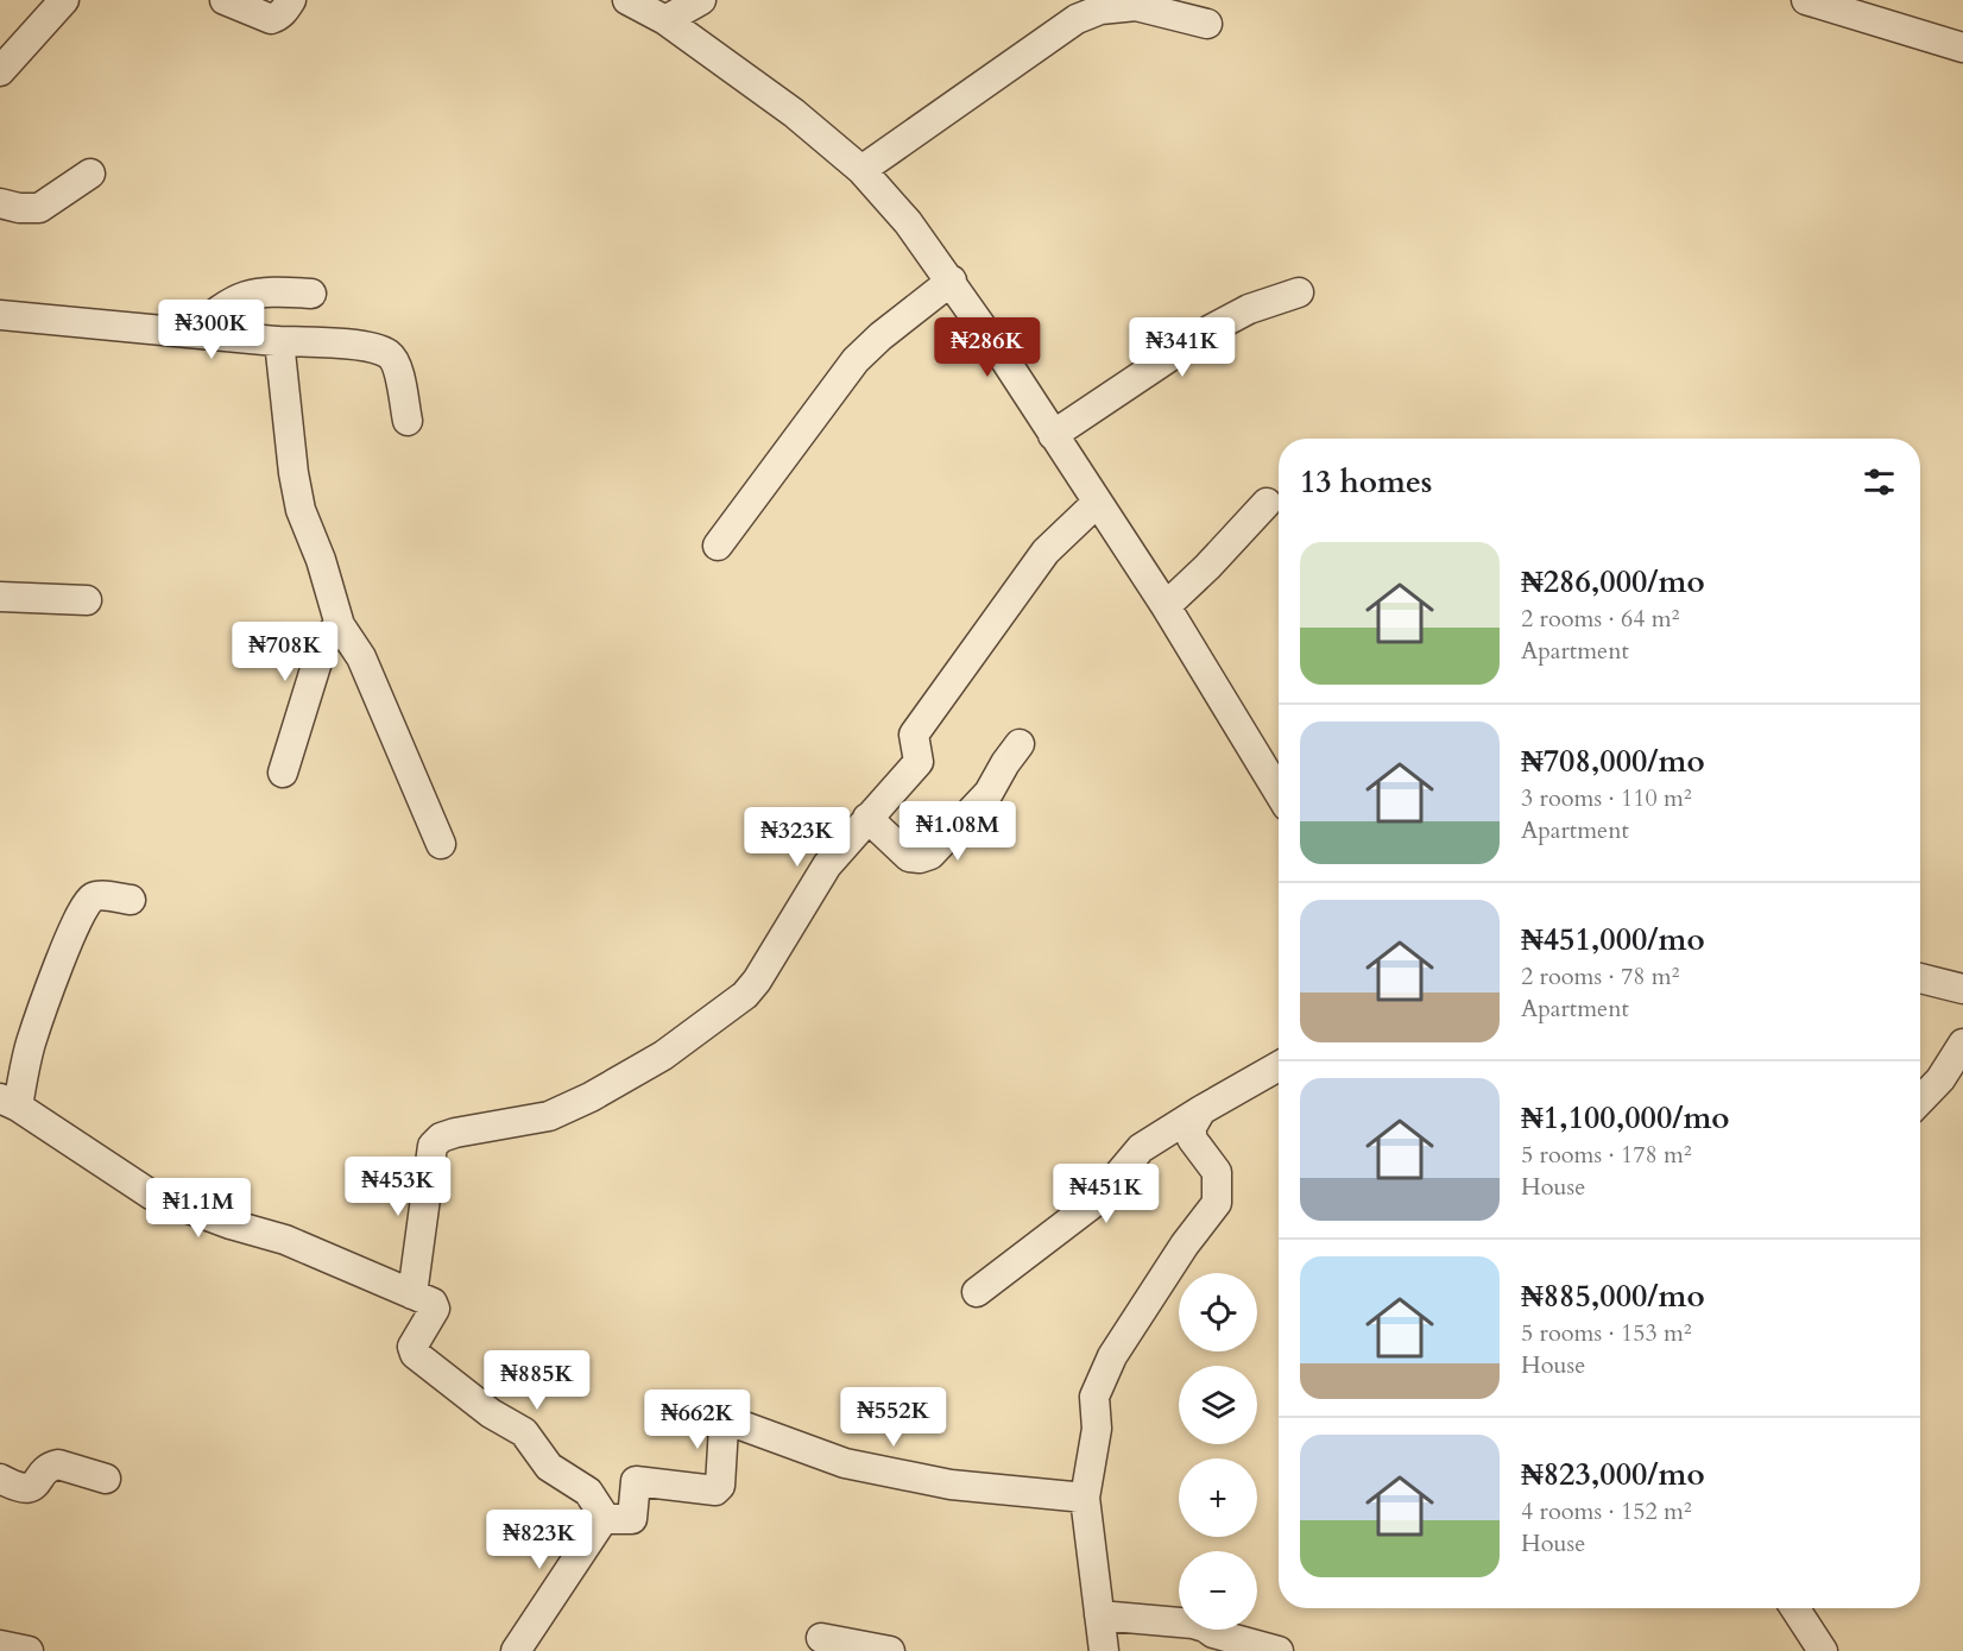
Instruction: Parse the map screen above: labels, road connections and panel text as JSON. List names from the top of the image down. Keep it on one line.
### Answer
{"page":{"price":["₦300K","₦286K","₦341K","₦708K","₦1.08M","₦323K","₦453K","₦451K","₦1.1M","₦885K","₦552K","₦662K","₦823K"],"heading":"13 homes","list":[{"name":"₦286,000/mo","note":"2 rooms · 64 m² · Apartment"},{"name":"₦708,000/mo","note":"3 rooms · 110 m² · Apartment"},{"name":"₦451,000/mo","note":"2 rooms · 78 m² · Apartment"},{"name":"₦1,100,000/mo","note":"5 rooms · 178 m² · House"},{"name":"₦885,000/mo","note":"5 rooms · 153 m² · House"},{"name":"₦823,000/mo","note":"4 rooms · 152 m² · House"}],"map_buttons":["+","−"]}}
